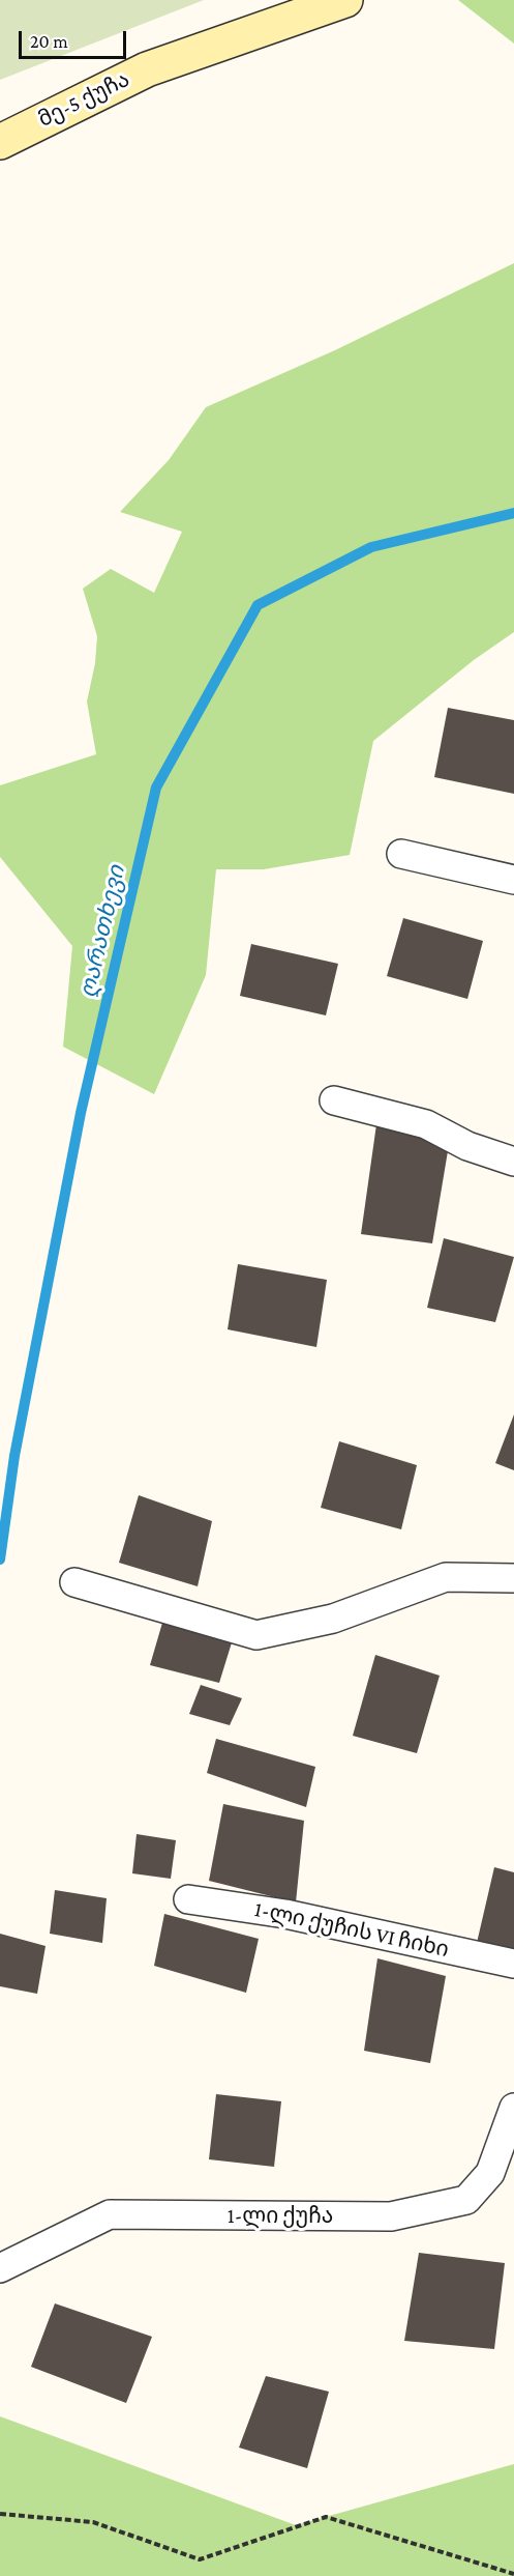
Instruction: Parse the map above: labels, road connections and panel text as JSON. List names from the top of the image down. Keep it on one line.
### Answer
{"streets":{"street":["მე-5 ქუჩა","1-ლი ქუჩის VI ჩიხი","1-ლი ქუჩა"]},"water":["ღარათხევი"],"scale_bar":"20 m"}
